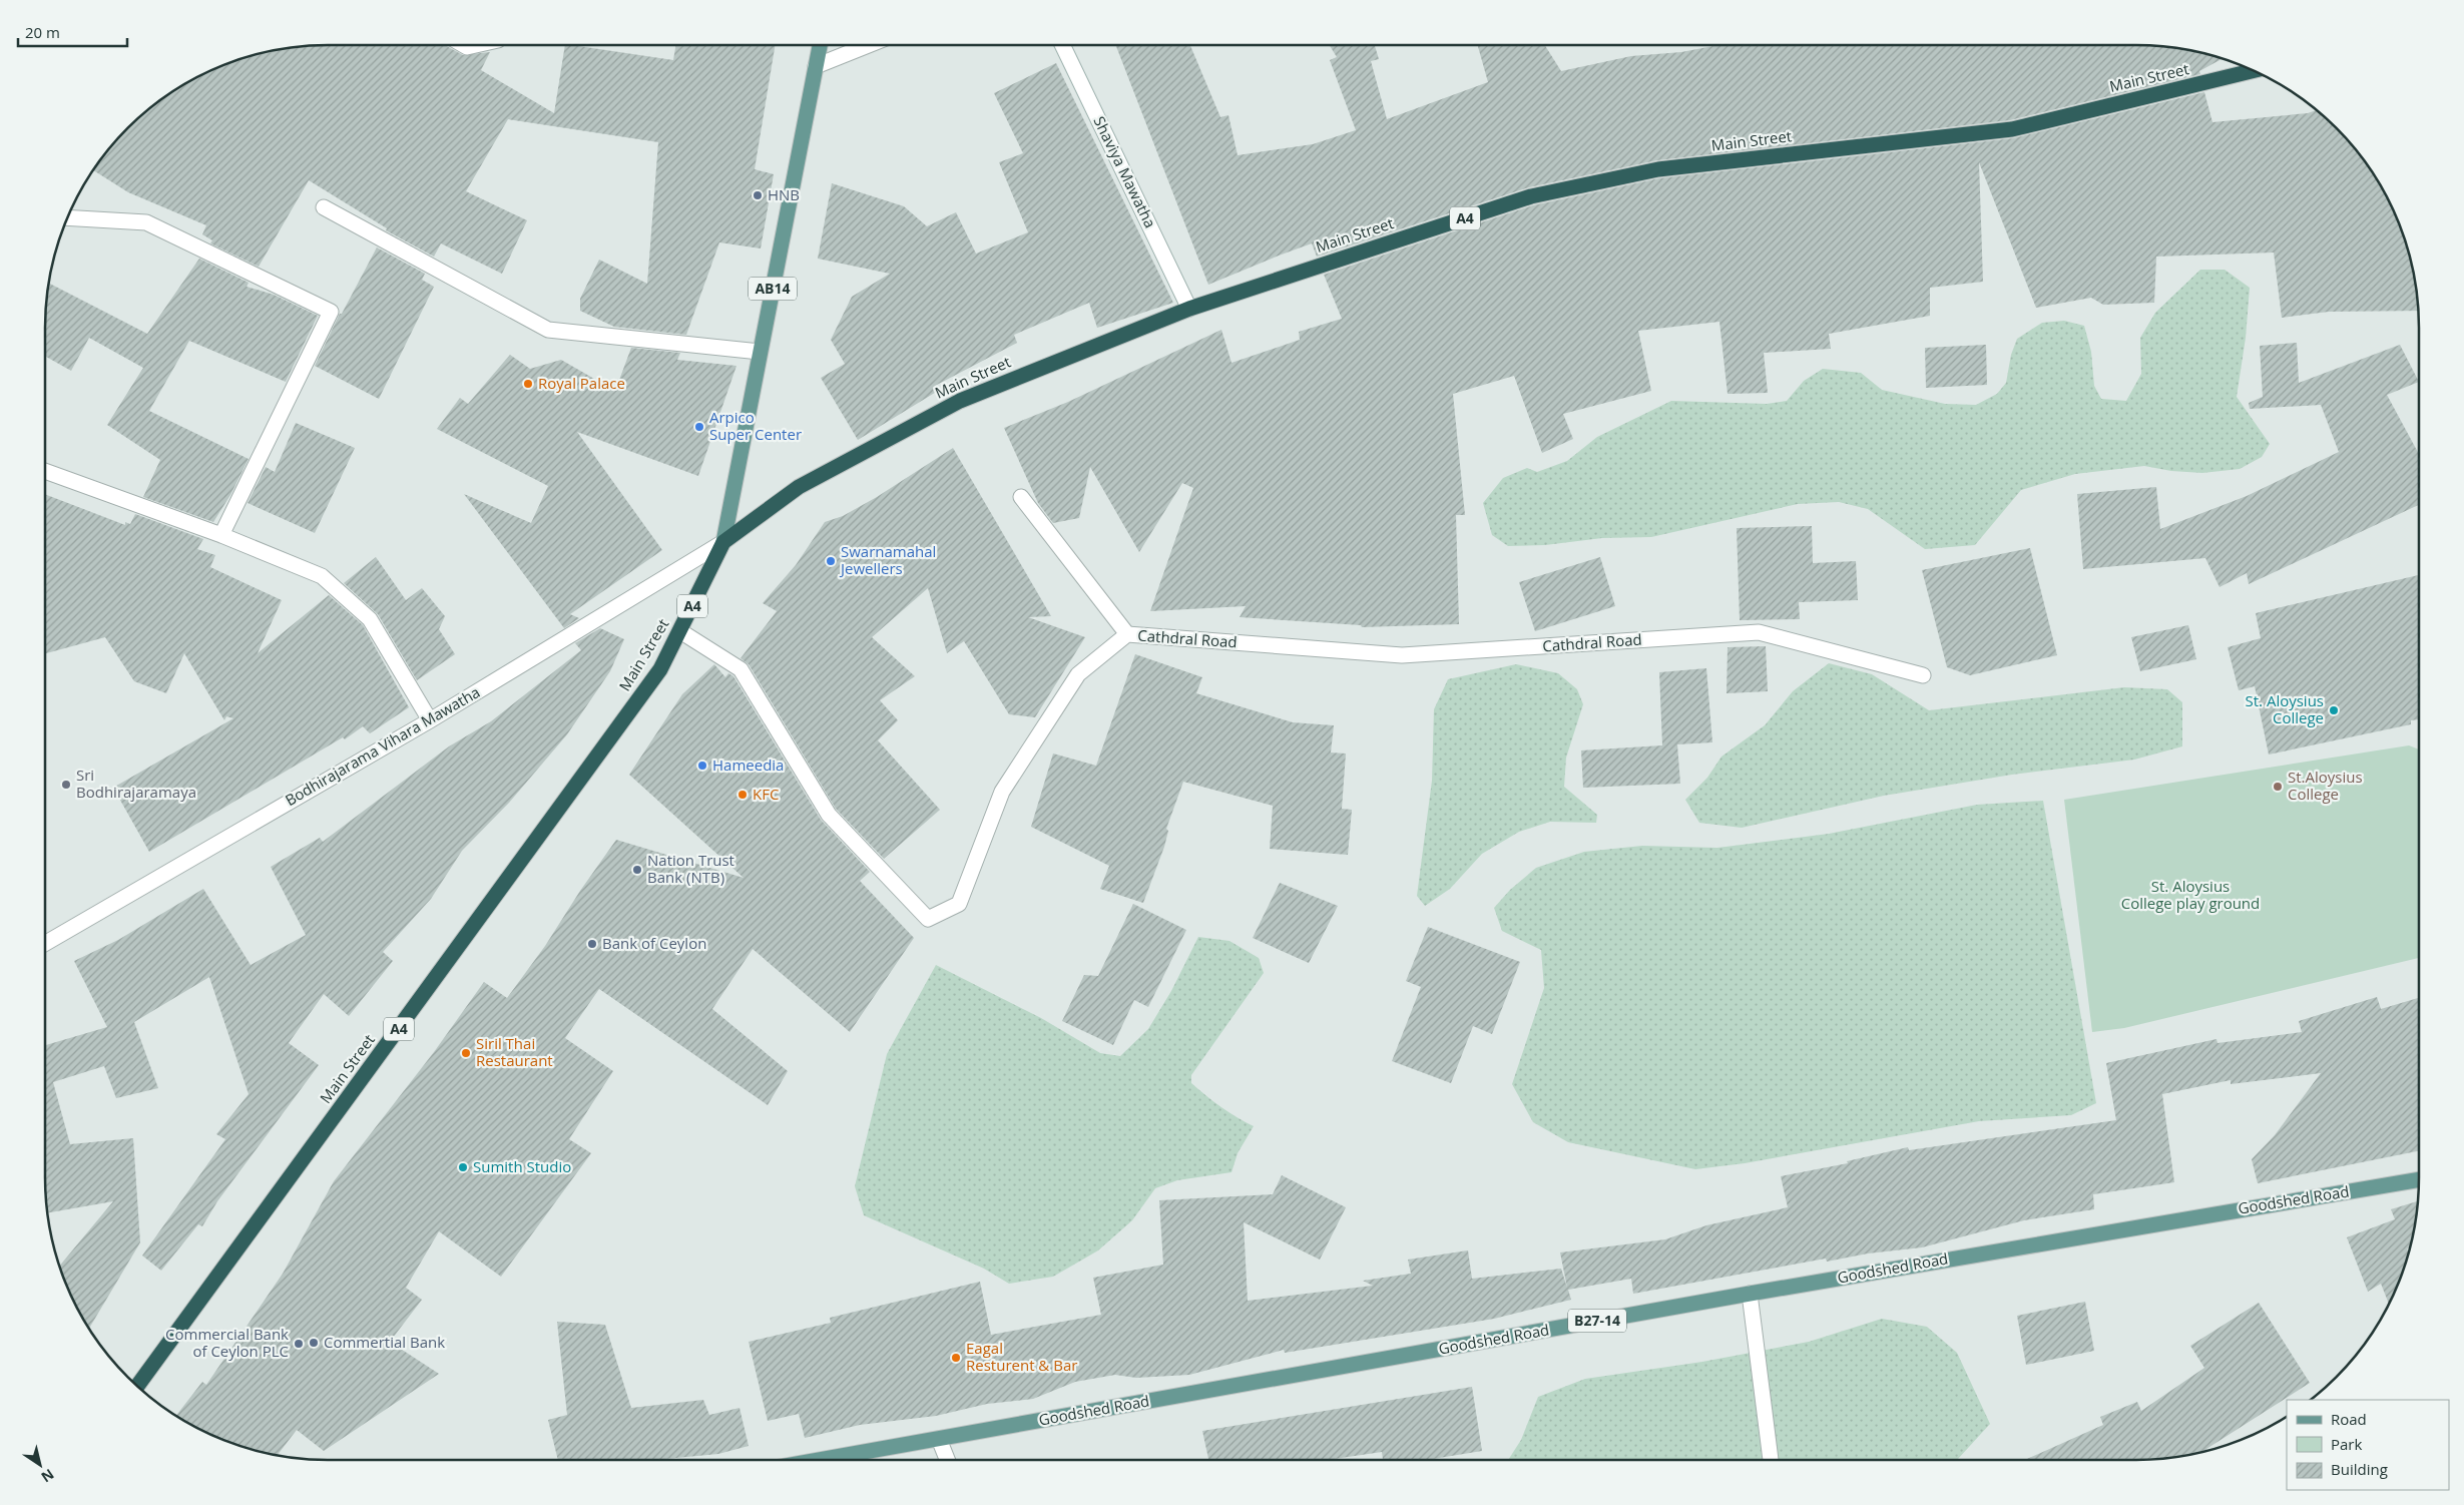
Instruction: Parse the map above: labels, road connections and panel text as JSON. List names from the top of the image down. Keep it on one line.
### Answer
{"streets":{"highway":["Main Street","A4"],"main road":["AB14","Goodshed Road","B27-14"],"street":["Shaviya Mawatha","Cathdral Road","Bodhirajarama Vihara Mawatha"]},"crossings":[["Main Street","Shaviya Mawatha"],["Main Street","AB14"],["Main Street","Cathdral Road"],["Main Street","Bodhirajarama Vihara Mawatha"],["AB14","Bodhirajarama Vihara Mawatha"]],"parks":["St. Aloysius College play ground"],"places":["HNB","Royal Palace","Arpico Super Center","Swarnamahal Jewellers","St. Aloysius College","Hameedia","Sri Bodhirajaramaya","St.Aloysius College","KFC","Nation Trust Bank (NTB)","Bank of Ceylon","Siril Thai Restaurant","Sumith Studio","Commertial Bank","Commercial Bank of Ceylon PLC","Eagal Resturent & Bar"],"legend":["Road","Park","Building"],"scale_bar":"20 m","north":"bottom right"}
